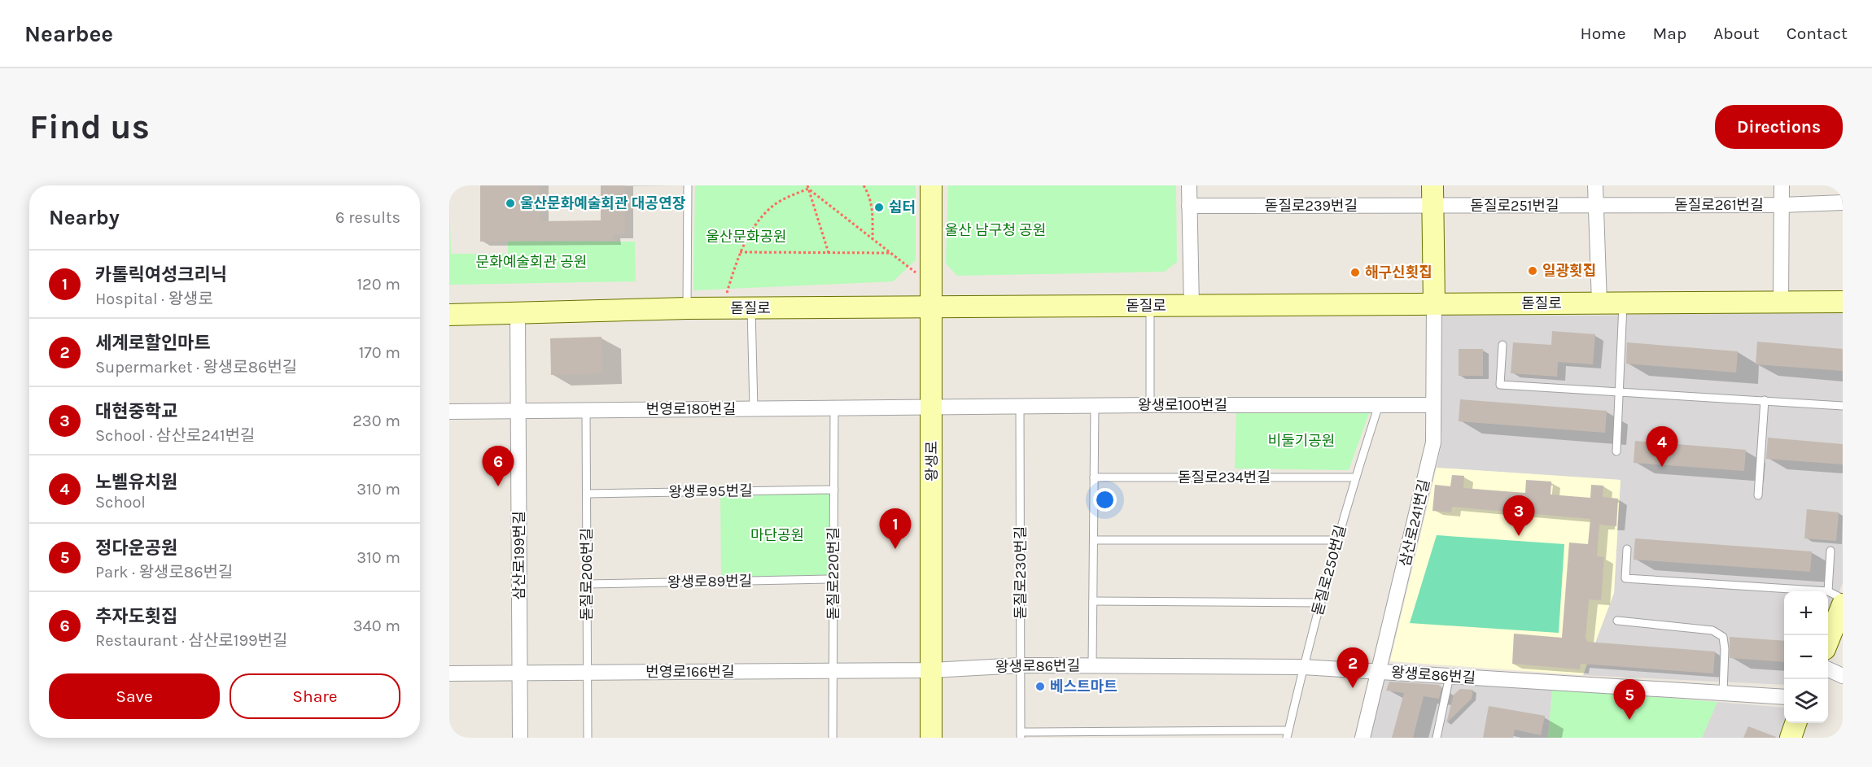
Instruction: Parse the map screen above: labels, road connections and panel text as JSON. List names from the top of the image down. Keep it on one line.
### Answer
{"streets":{"main road":["돋질로","왕생로"],"street":["돋질로261번길","돋질로239번길","돋질로251번길","왕생로100번길","번영로180번길","삼산로241번길","삼산로199번길","왕생로86번길","번영로166번길"],"lane":["돋질로234번길","왕생로95번길","돋질로250번길","돋질로230번길","돋질로220번길","돋질로206번길","왕생로89번길"]},"crossings":[["돋질로261번길","돋질로251번길"],["돋질로239번길","돋질로251번길"],["돋질로","왕생로"],["돋질로","삼산로241번길"],["돋질로","삼산로199번길"],["왕생로100번길","번영로180번길"],["왕생로100번길","왕생로"],["왕생로100번길","삼산로241번길"],["왕생로100번길","돋질로250번길"],["왕생로100번길","돋질로230번길"],["번영로180번길","왕생로"],["번영로180번길","삼산로199번길"],["번영로180번길","돋질로220번길"],["번영로180번길","돋질로206번길"],["왕생로","왕생로86번길"],["왕생로","번영로166번길"],["돋질로234번길","돋질로250번길"],["왕생로95번길","돋질로220번길"],["왕생로95번길","돋질로206번길"],["삼산로241번길","왕생로86번길"],["삼산로199번길","번영로166번길"],["돋질로250번길","왕생로86번길"],["돋질로230번길","왕생로86번길"],["돋질로220번길","왕생로89번길"],["돋질로220번길","번영로166번길"],["돋질로206번길","왕생로89번길"],["돋질로206번길","번영로166번길"],["왕생로86번길","번영로166번길"]],"parks":["울산 남구청 공원","울산문화공원","문화예술회관 공원","비둘기공원","마단공원"],"places":["울산문화예술회관 대공연장","쉼터","일광횟집","해구신횟집","베스트마트"],"page":{"header":"Nearbee","nav":["Home","Map","About","Contact"],"buttons":["Directions",["Save","Share"]],"title":"Find us","heading":["Nearby","6 results"],"list":[{"mark":"1","name":"카톨릭여성크리닉","note":"Hospital · 왕생로","value":"120 m"},{"mark":"2","name":"세계로할인마트","note":"Supermarket · 왕생로86번길","value":"170 m"},{"mark":"3","name":"대현중학교","note":"School · 삼산로241번길","value":"230 m"},{"mark":"4","name":"노벨유치원","note":"School","value":"310 m"},{"mark":"5","name":"정다운공원","note":"Park · 왕생로86번길","value":"310 m"},{"mark":"6","name":"추자도횟집","note":"Restaurant · 삼산로199번길","value":"340 m"}],"pins":["4","6","3","1","2","5"],"map_buttons":["+","−"]}}
